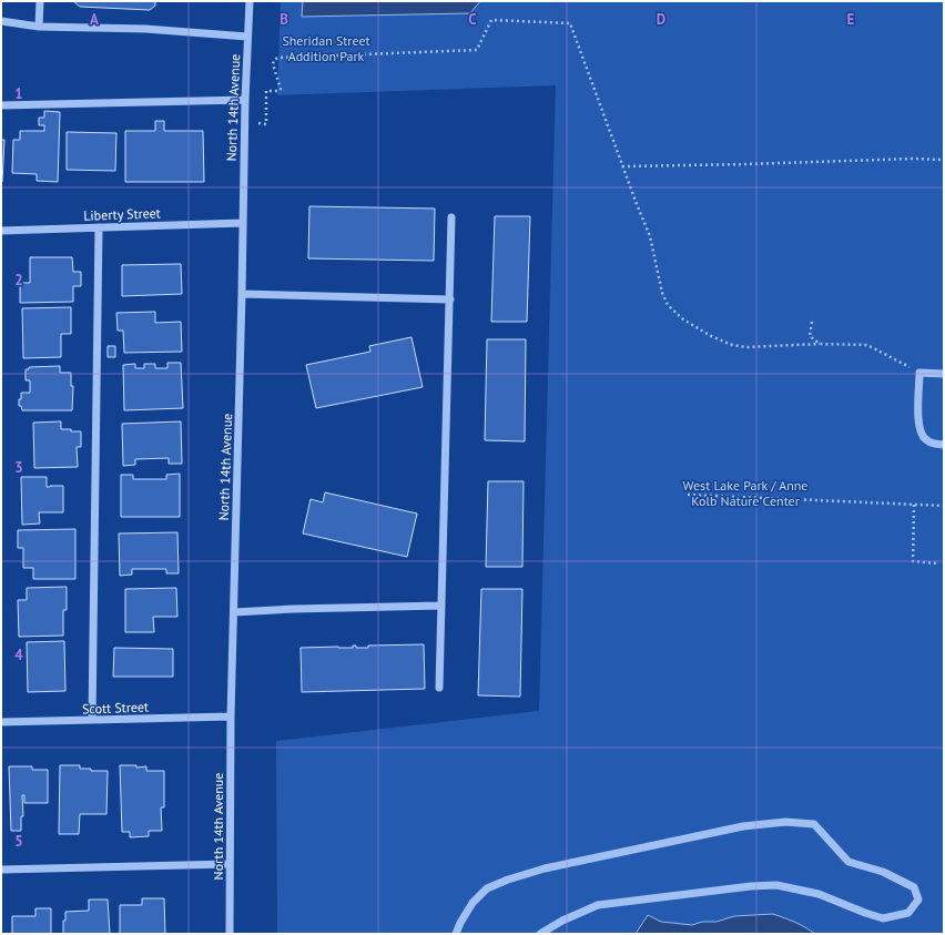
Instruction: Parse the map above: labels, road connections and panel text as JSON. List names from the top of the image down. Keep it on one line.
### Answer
{"streets":{"street":["North 14th Avenue","Liberty Street","Scott Street"]},"crossings":[["North 14th Avenue","Liberty Street"],["North 14th Avenue","Scott Street"]],"parks":["Sheridan Street Addition Park","West Lake Park / Anne Kolb Nature Center"],"grid":{"columns":["A","B","C","D","E"],"rows":["1","2","3","4","5"]}}
